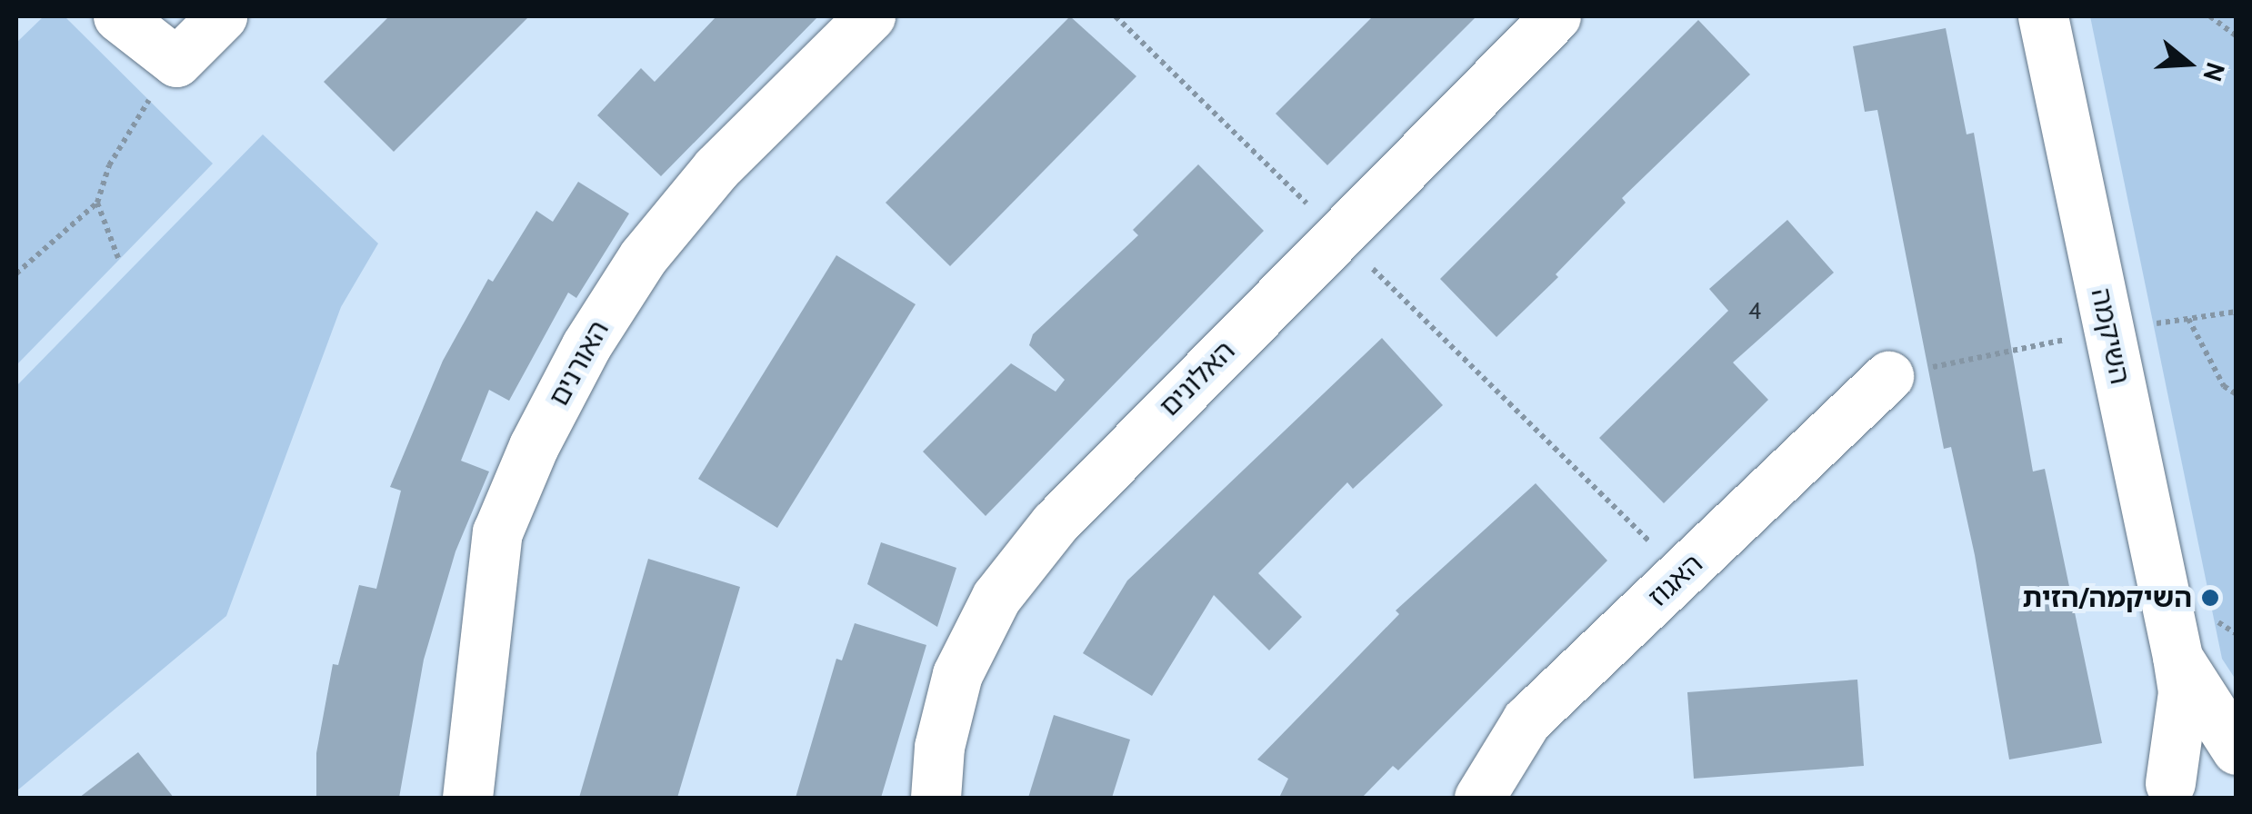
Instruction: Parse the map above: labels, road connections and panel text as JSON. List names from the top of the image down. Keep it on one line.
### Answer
{"streets":{"street":["השיקמה","האורנים","האלונים","האגוז"]},"places":["השיקמה/הזית"],"house_numbers":["4"],"north":"right"}
